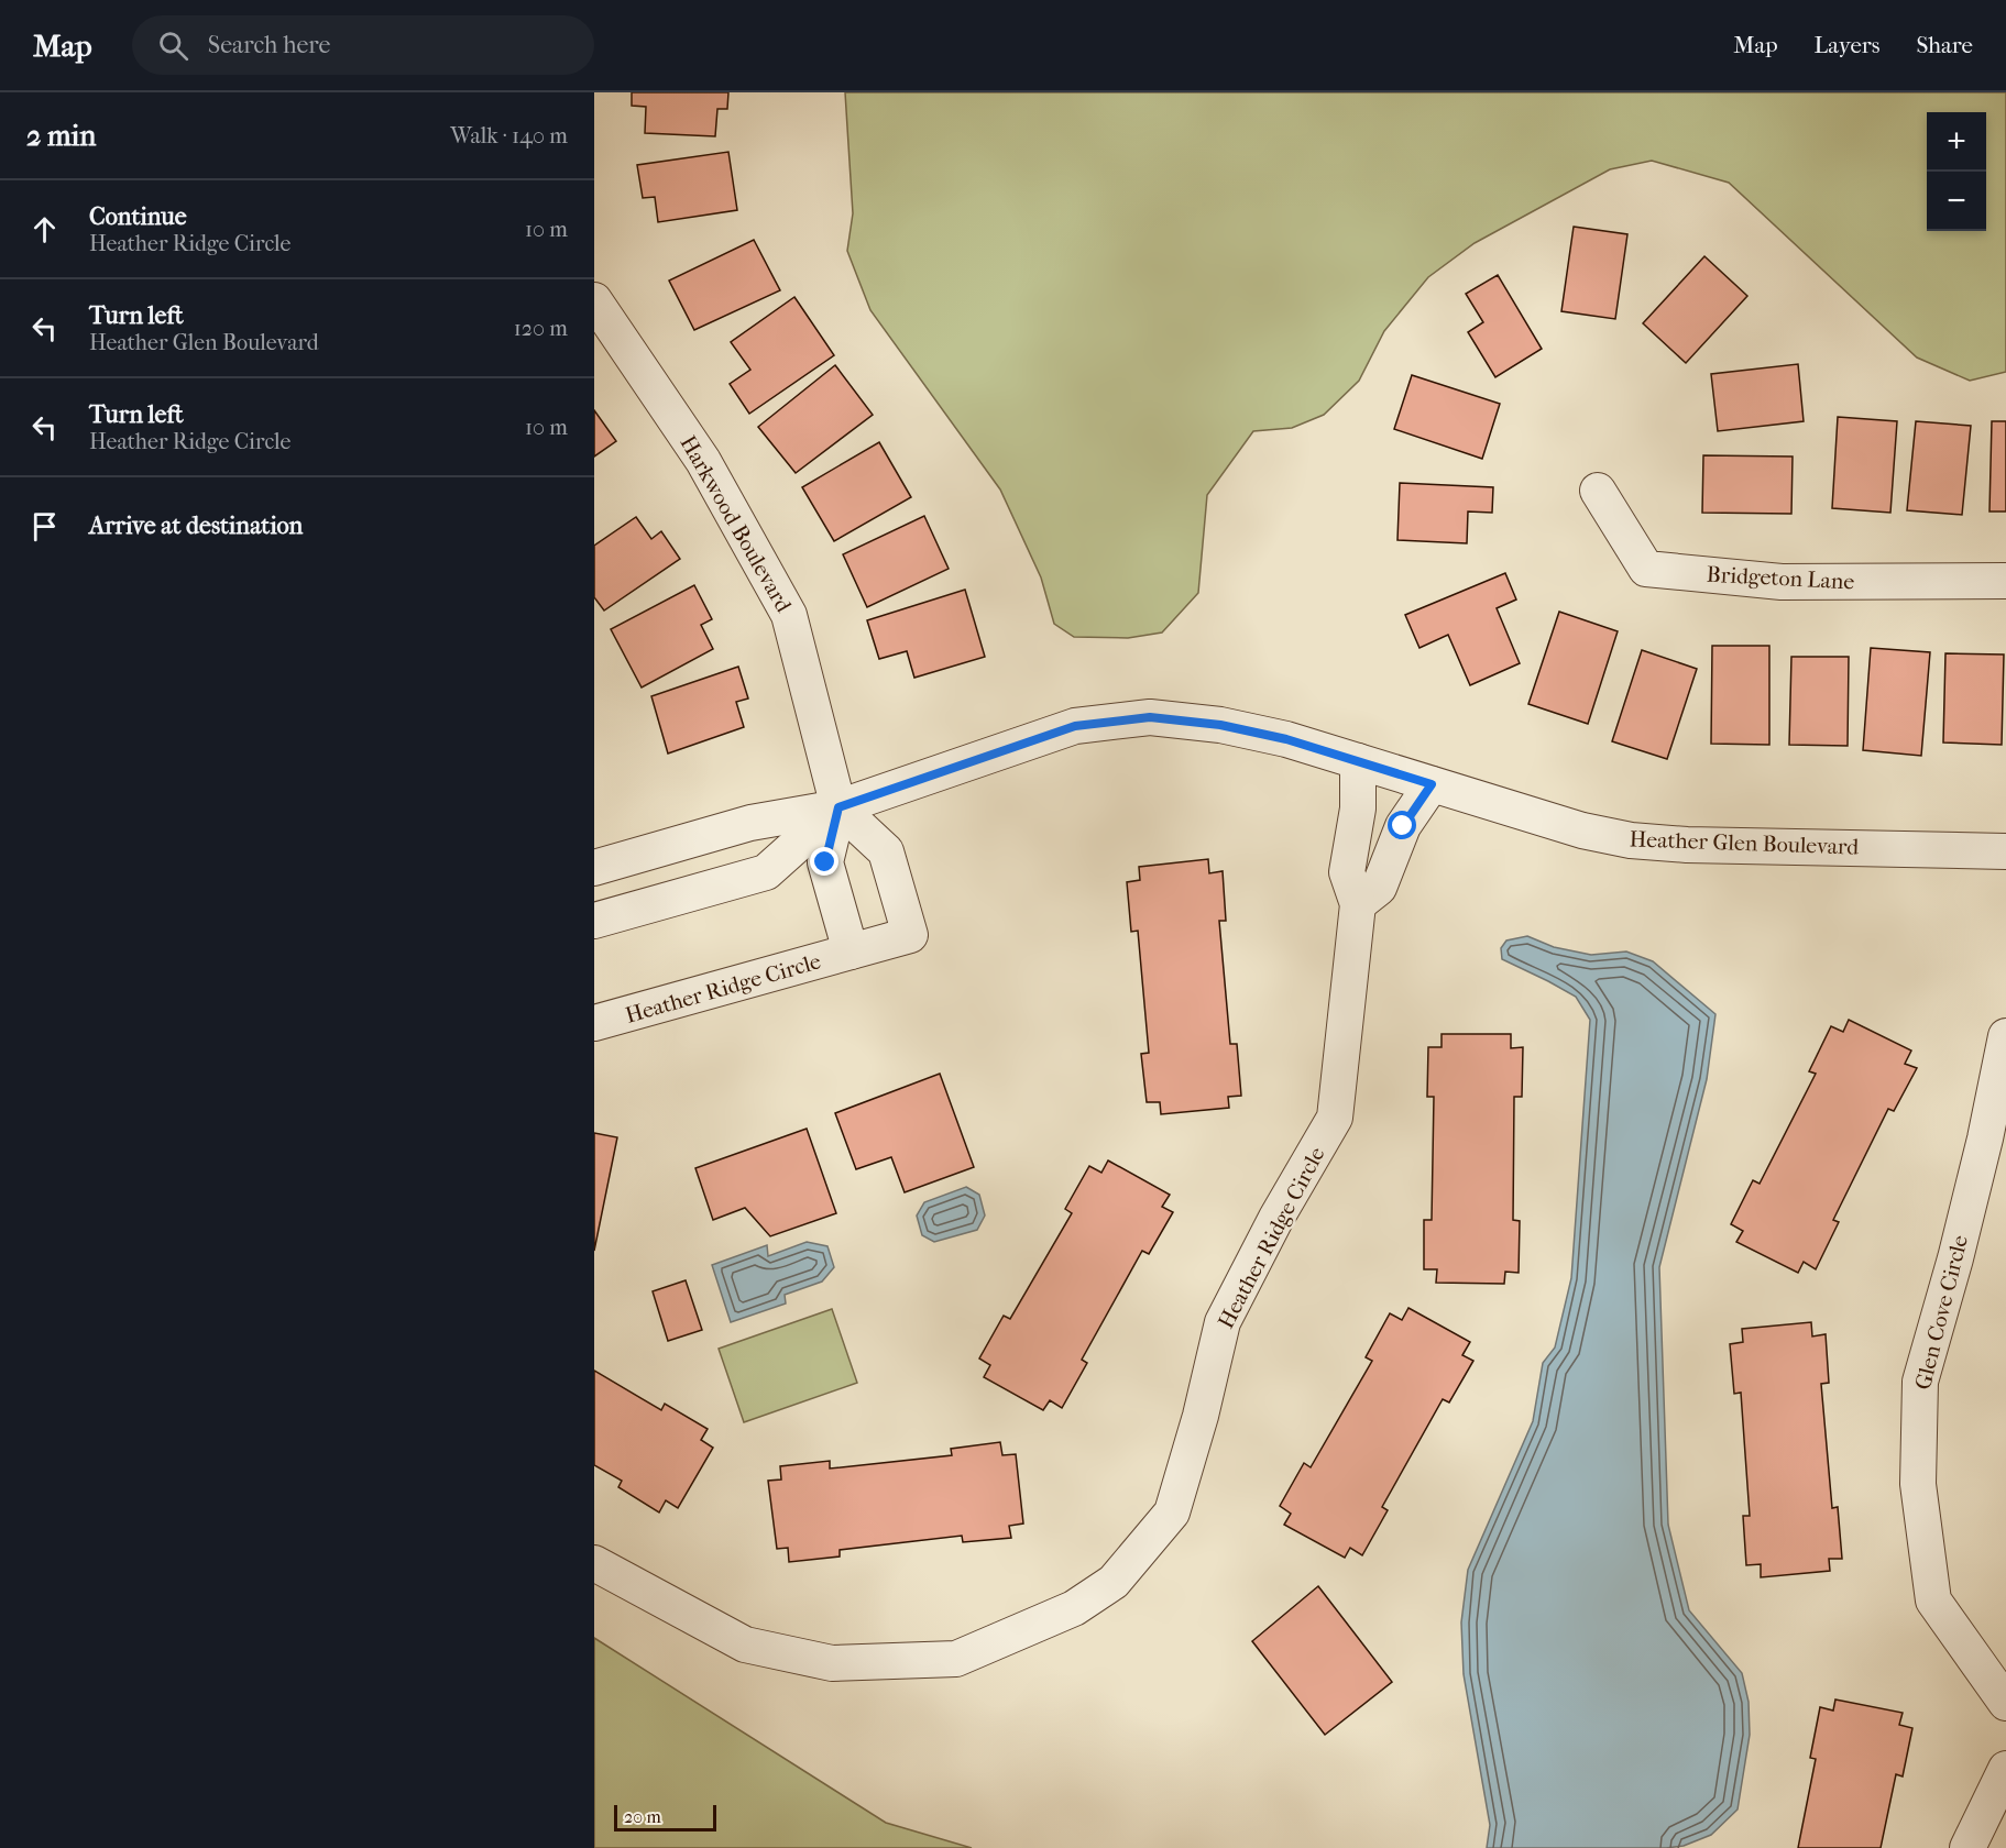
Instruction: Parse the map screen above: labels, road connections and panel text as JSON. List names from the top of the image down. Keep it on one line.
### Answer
{"streets":{"street":["Harkwood Boulevard","Bridgeton Lane","Heather Glen Boulevard","Heather Ridge Circle","Glen Cove Circle"]},"crossings":[["Harkwood Boulevard","Heather Glen Boulevard"],["Harkwood Boulevard","Heather Ridge Circle"],["Heather Glen Boulevard","Heather Ridge Circle"]],"scale_bar":"20 m","page":{"header":"Map","search":"Search here","nav":["Map","Layers","Share"],"heading":["2 min","Walk · 140 m"],"map_buttons":["+","−"],"list":[["Continue","Heather Ridge Circle","10 m"],["Turn left","Heather Glen Boulevard","120 m"],["Turn left","Heather Ridge Circle","10 m"],"Arrive at destination"],"scale":"20 m"}}
